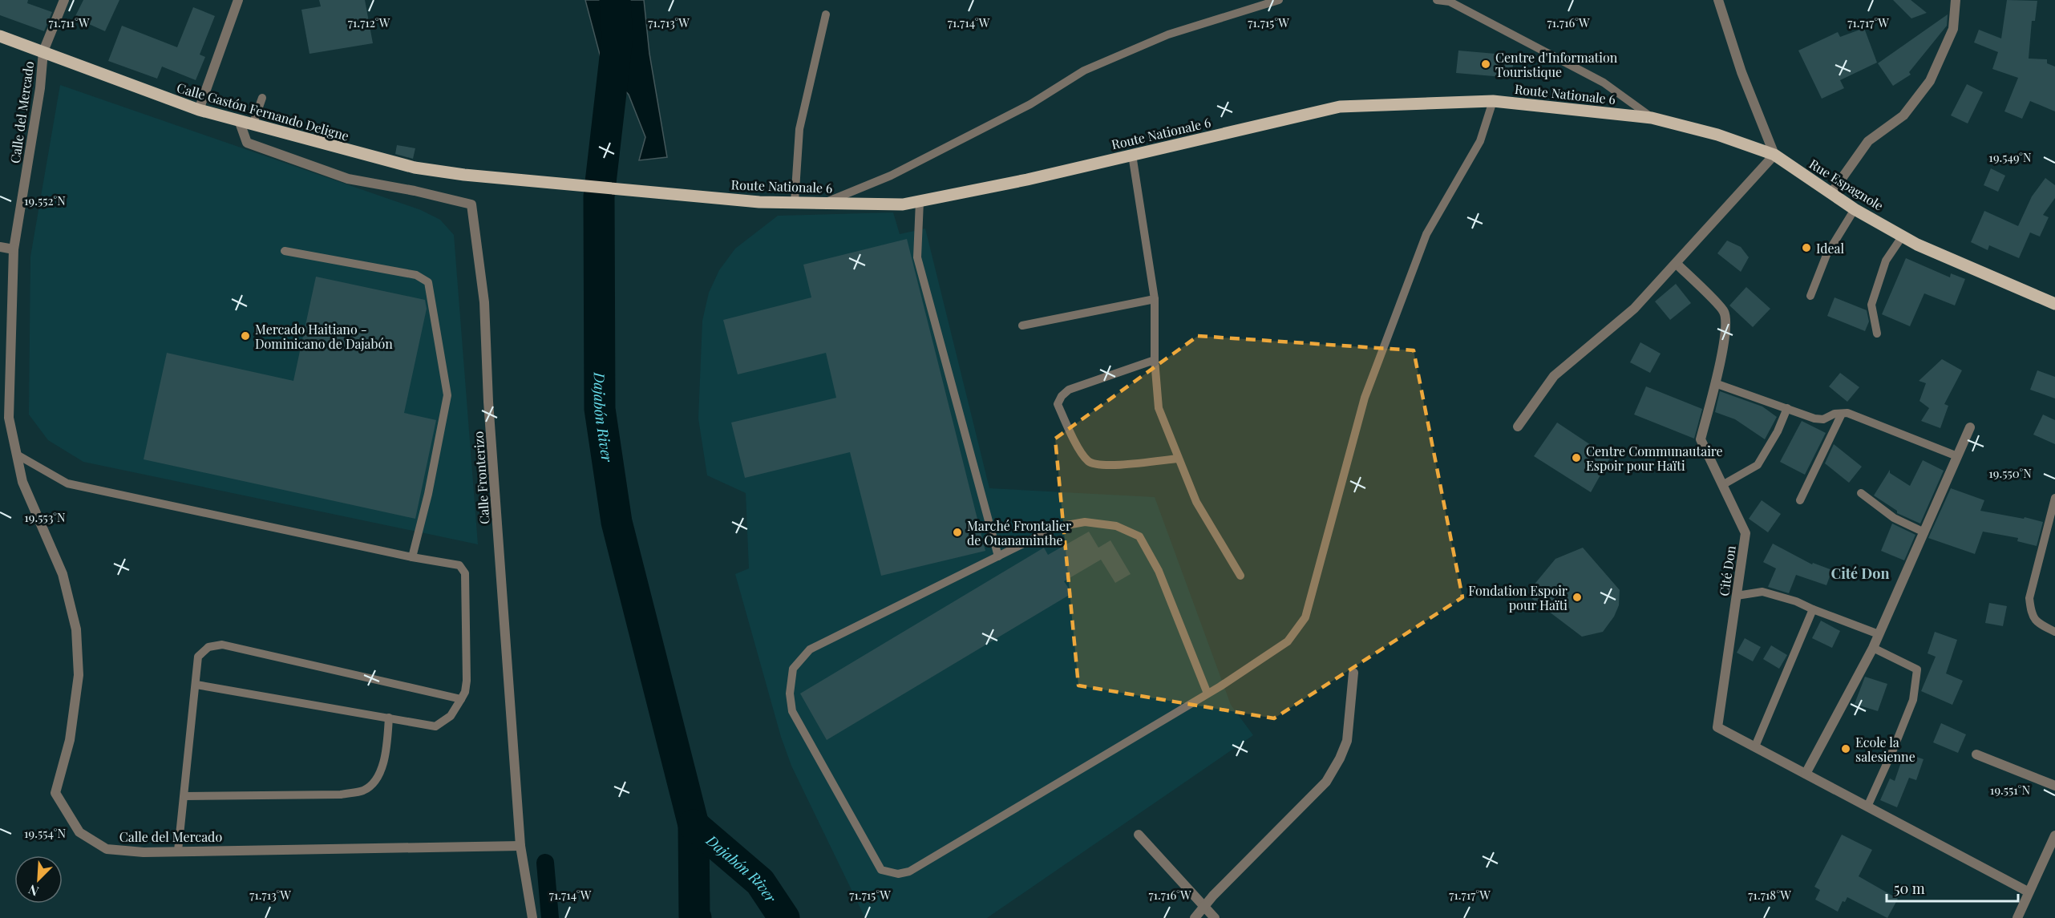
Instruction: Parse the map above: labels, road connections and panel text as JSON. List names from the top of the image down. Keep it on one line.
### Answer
{"streets":{"main road":["Route Nationale 6","Calle Gastón Fernando Deligne","Rue Espagnole"],"street":["Calle del Mercado","Calle Fronterizo","Cité Don"]},"crossings":[["Route Nationale 6","Calle Gastón Fernando Deligne"],["Route Nationale 6","Rue Espagnole"],["Calle Gastón Fernando Deligne","Calle del Mercado"],["Calle Gastón Fernando Deligne","Calle Fronterizo"],["Calle del Mercado","Calle Fronterizo"]],"districts":["Cité Don"],"water":["Dajabón River"],"places":["Centre d'Information Touristique","Ideal","Mercado Haitiano - Dominicano de Dajabón","Centre Communautaire Espoir pour Haïti","Marché Frontalier de Ouanaminthe","Fondation Espoir pour Haïti","Ecole la salesienne"],"scale_bar":"50 m","north":"bottom left","coordinates":["71.711°W","71.712°W","71.713°W","71.714°W","71.715°W","71.716°W","71.717°W","19.549°N","19.552°N","19.550°N","19.553°N","19.551°N","19.554°N","71.718°W"]}
